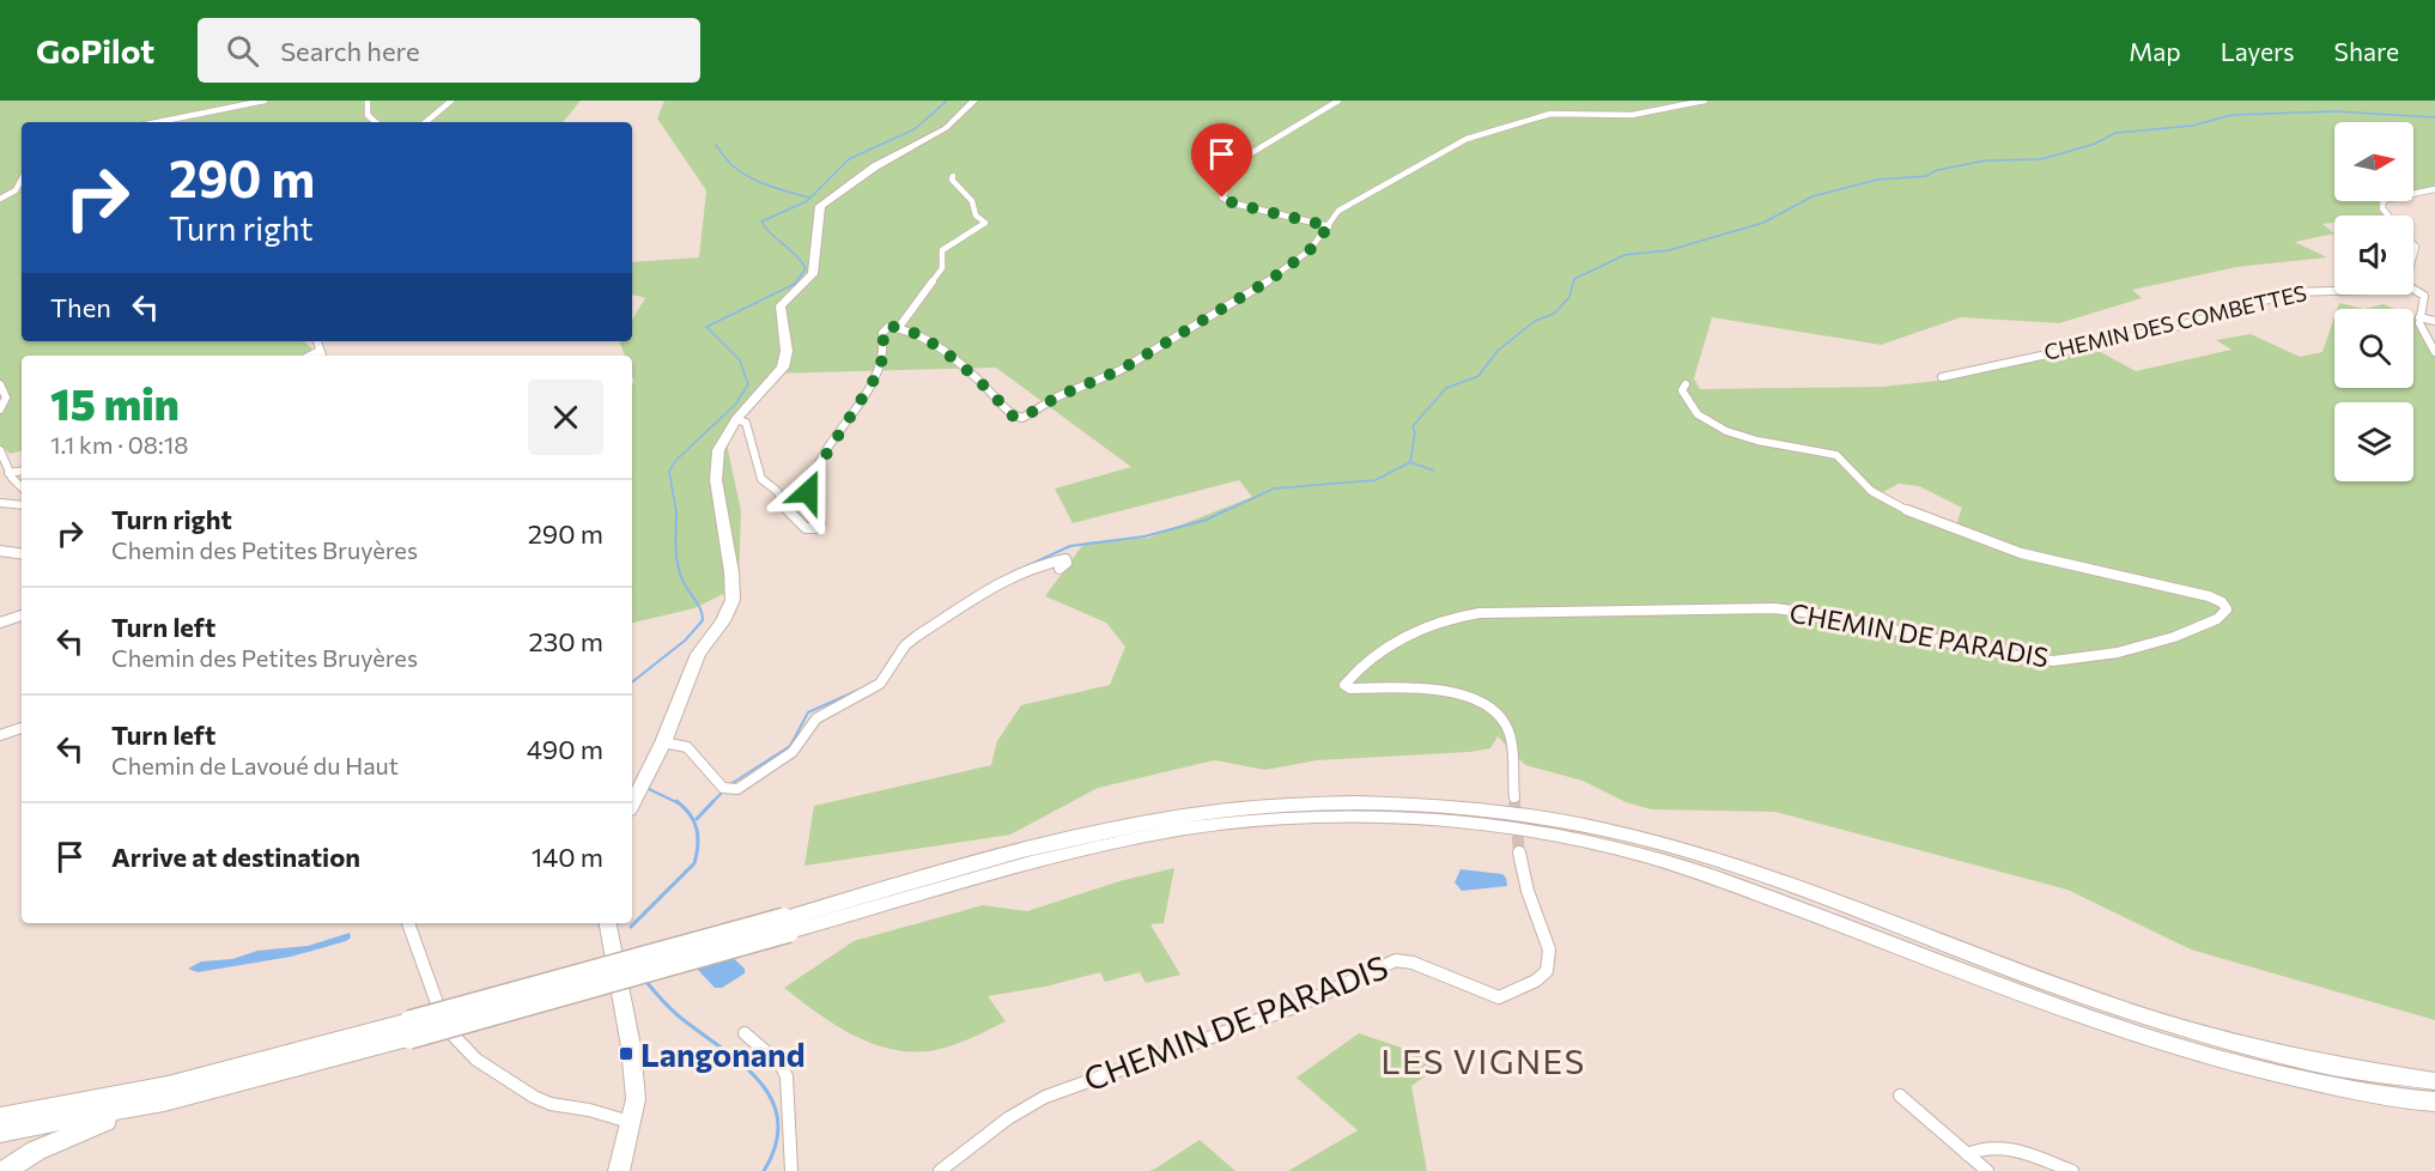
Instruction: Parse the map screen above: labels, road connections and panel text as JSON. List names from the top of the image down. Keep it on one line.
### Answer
{"streets":{"street":["CHEMIN DES COMBETTES","CHEMIN DE PARADIS"]},"districts":["LES VIGNES"],"places":{"transit":["Langonand"]},"north":"right","page":{"header":"GoPilot","search":"Search here","nav":["Map","Layers","Share"],"turn":["290 m","Turn right"],"then":"Then","heading":["15 min","1.1 km · 08:18"],"list":[{"name":"Turn right","note":"Chemin des Petites Bruyères","value":"290 m"},{"name":"Turn left","note":"Chemin des Petites Bruyères","value":"230 m"},{"name":"Turn left","note":"Chemin de Lavoué du Haut","value":"490 m"},{"name":"Arrive at destination","value":"140 m"}]}}
